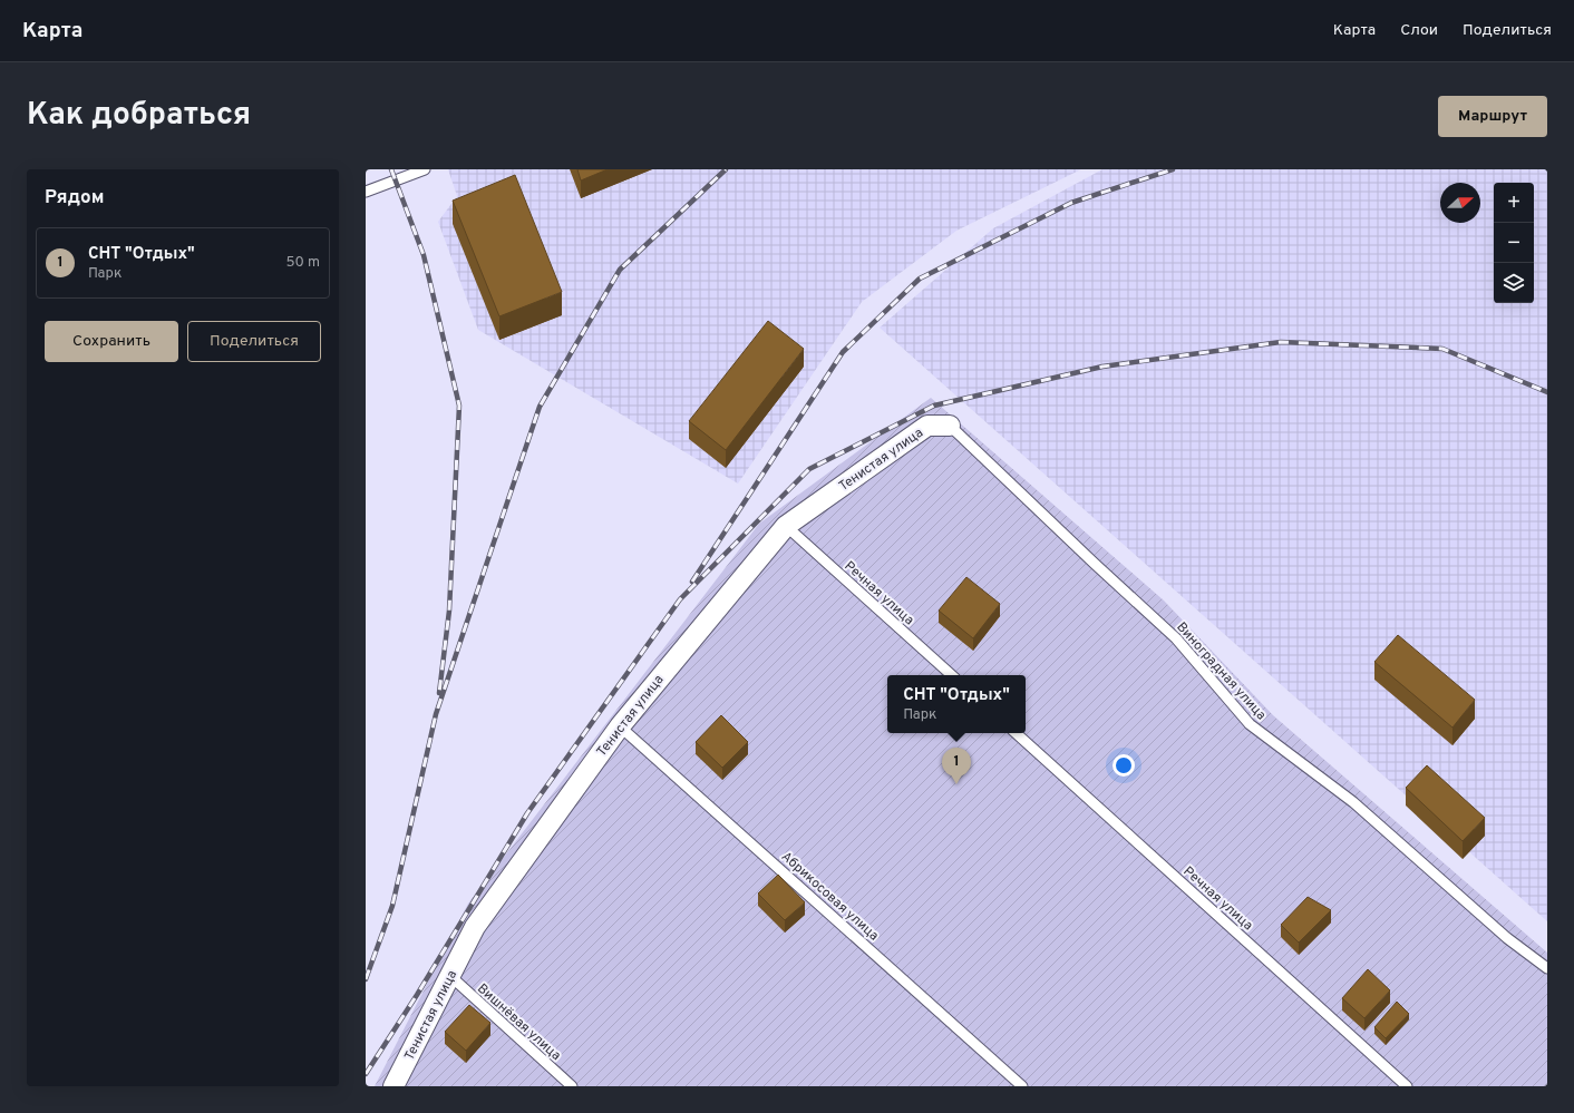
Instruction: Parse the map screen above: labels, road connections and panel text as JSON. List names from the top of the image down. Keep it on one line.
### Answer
{"streets":{"street":["Тенистая улица"],"lane":["Речная улица","Виноградная улица","Абрикосовая улица","Вишнёвая улица"]},"crossings":[["Тенистая улица","Речная улица"],["Тенистая улица","Виноградная улица"],["Тенистая улица","Абрикосовая улица"],["Тенистая улица","Вишнёвая улица"]],"north":"right","page":{"header":"Карта","nav":["Карта","Слои","Поделиться"],"title":"Как добраться","buttons":["Маршрут",["Сохранить","Поделиться"]],"heading":"Рядом","map_buttons":["+","−"],"list":[{"mark":"1","name":"СНТ \"Отдых\"","note":"Парк","value":"50 m"}],"popup":["СНТ \"Отдых\"","Парк"],"pins":"1"}}
